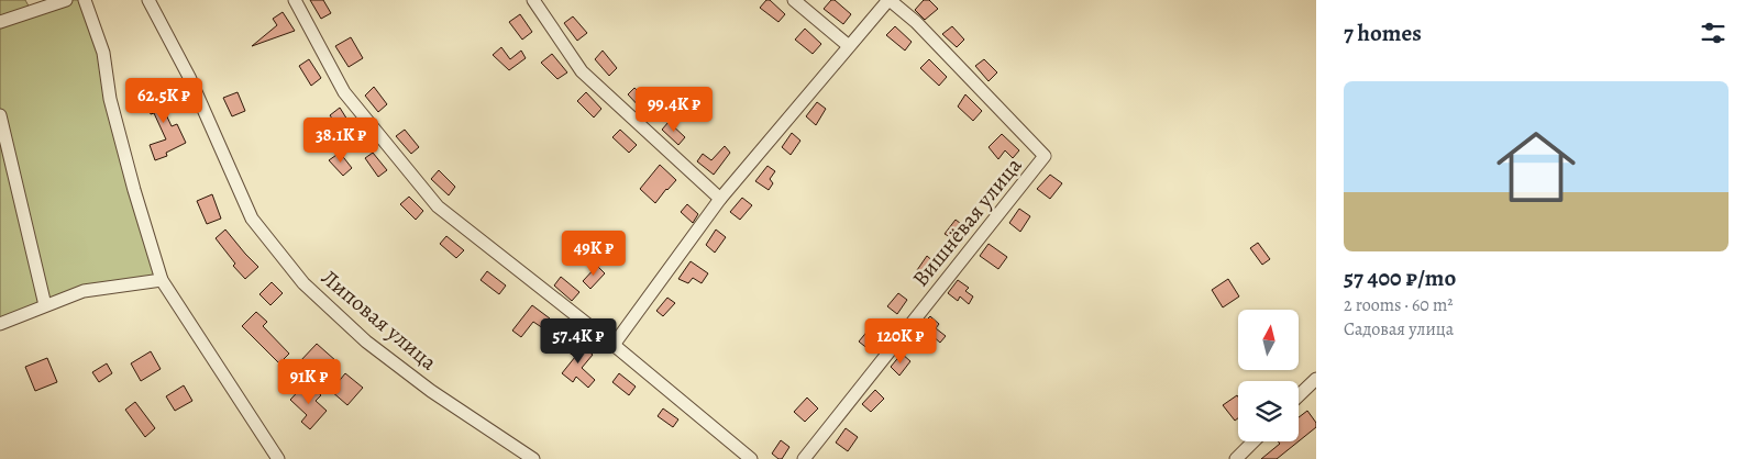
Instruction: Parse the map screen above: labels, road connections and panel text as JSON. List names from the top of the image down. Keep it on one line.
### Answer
{"streets":{"street":["Вишнёвая улица","Липовая улица"]},"north":"top","page":{"heading":"7 homes","list":[{"name":"57 400 ₽/mo","note":"2 rooms · 60 m² · Садовая улица"}],"price":["62.5K ₽","99.4K ₽","38.1K ₽","49K ₽","57.4K ₽","120K ₽","91K ₽"]}}
